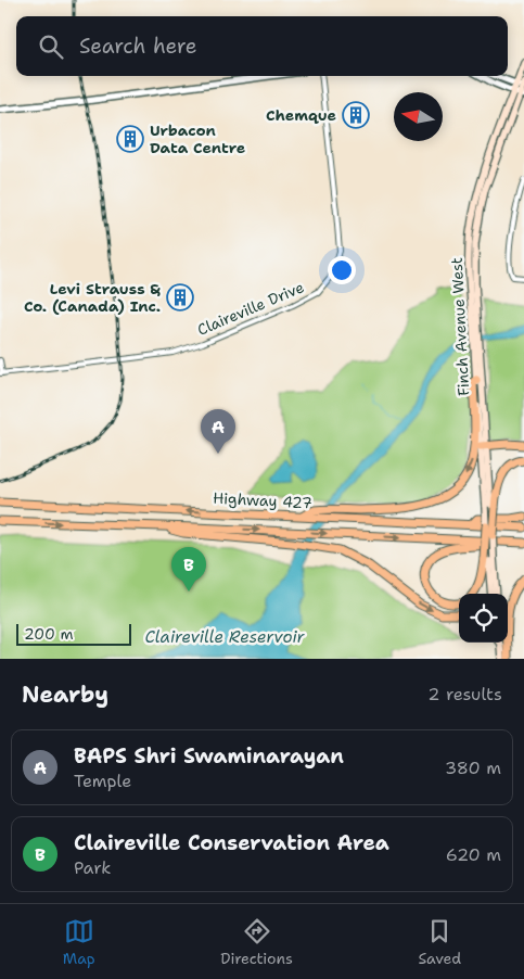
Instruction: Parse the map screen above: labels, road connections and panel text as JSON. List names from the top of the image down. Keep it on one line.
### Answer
{"streets":{"highway":["Highway 427"],"main road":["Finch Avenue West"],"street":["Claireville Drive"]},"water":["Claireville Reservoir"],"places":{"building":["Chemque","Urbacon Data Centre","Levi Strauss & Co. (Canada) Inc."]},"scale_bar":"200 m","north":"left","page":{"search":"Search here","pins":["A","B"],"scale":"200 m","heading":["Nearby","2 results"],"list":[{"mark":"A","name":"BAPS Shri Swaminarayan","note":"Temple","value":"380 m"},{"mark":"B","name":"Claireville Conservation Area","note":"Park","value":"620 m"}],"nav":["Map","Directions","Saved"]}}
